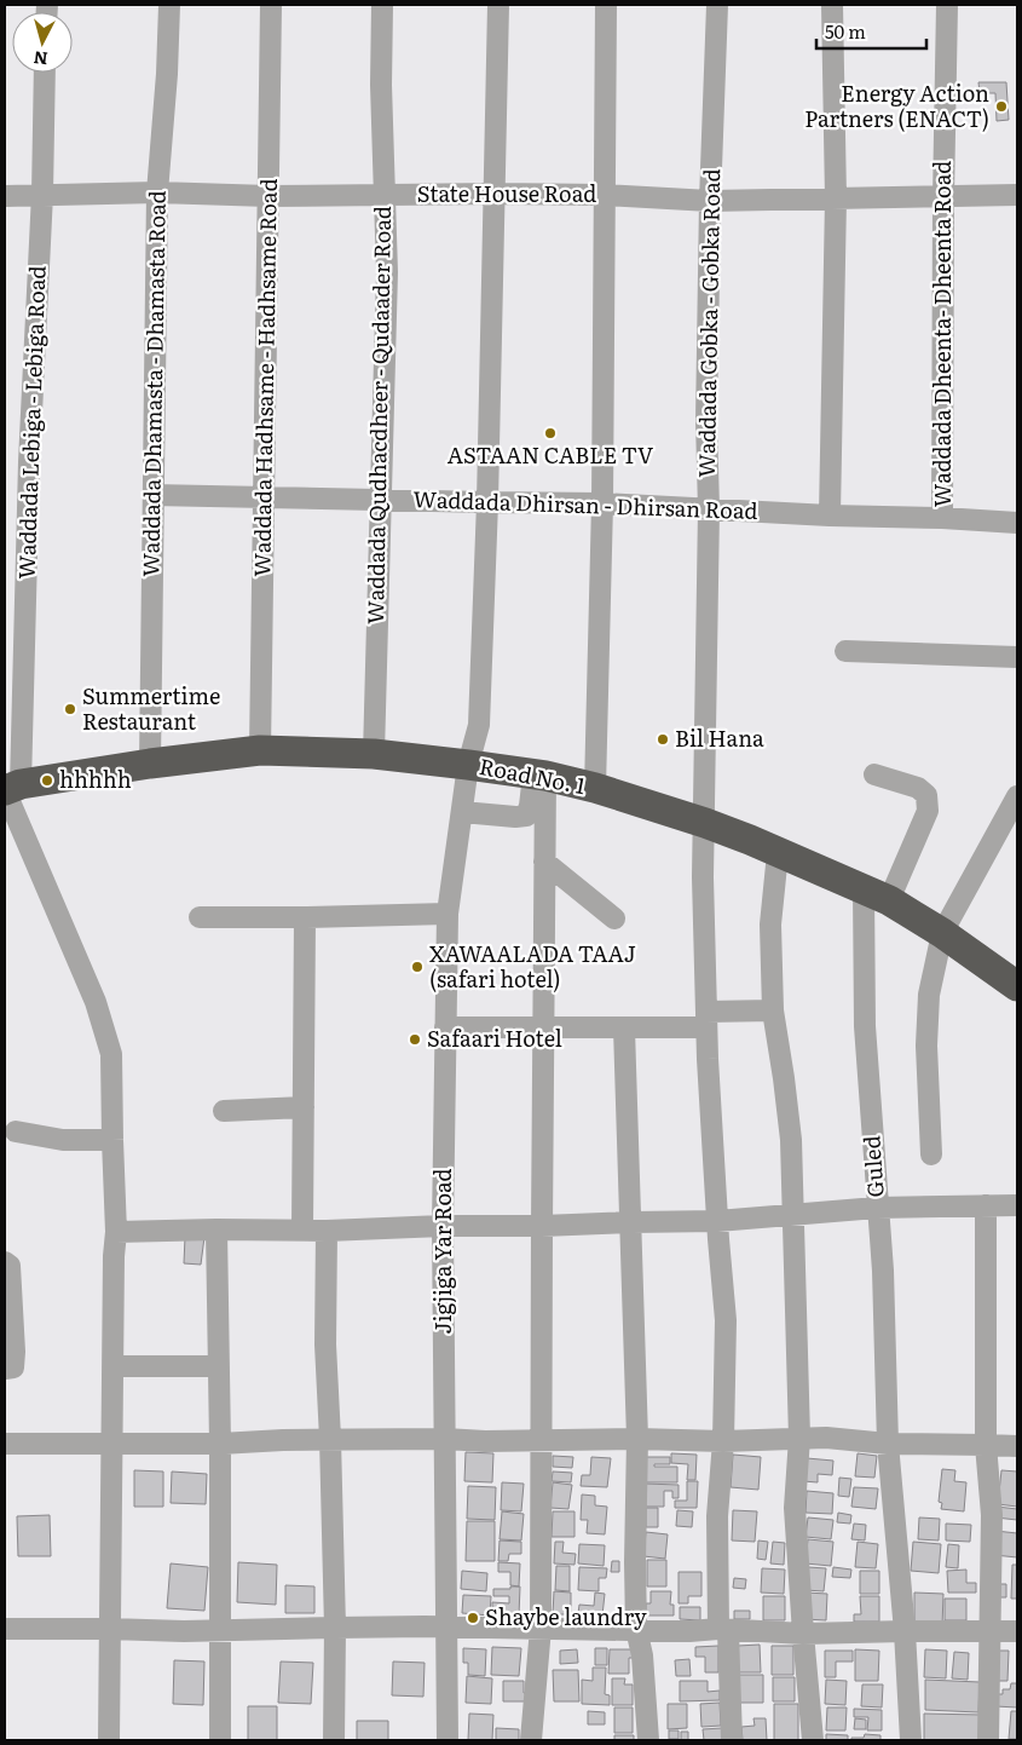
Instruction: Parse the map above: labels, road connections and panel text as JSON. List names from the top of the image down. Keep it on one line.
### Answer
{"streets":{"highway":["Road No. 1"],"street":["State House Road","Waddada Gobka - Gobka Road","Waddada Dheenta- Dheenta Road","Waddada Hadhsame - Hadhsame Road","Waddada Dhamasta - Dhamasta Road","Waddada Qudhacdheer - Qudaader Road","Waddada Lebiga - Lebiga Road","Waddada Dhirsan - Dhirsan Road","Guled","Jigjiga Yar Road"]},"crossings":[["State House Road","Waddada Gobka - Gobka Road"],["State House Road","Waddada Dheenta- Dheenta Road"],["State House Road","Waddada Hadhsame - Hadhsame Road"],["State House Road","Waddada Dhamasta - Dhamasta Road"],["State House Road","Waddada Qudhacdheer - Qudaader Road"],["State House Road","Waddada Lebiga - Lebiga Road"],["State House Road","Jigjiga Yar Road"],["Waddada Gobka - Gobka Road","Waddada Dhirsan - Dhirsan Road"],["Waddada Gobka - Gobka Road","Road No. 1"],["Waddada Dheenta- Dheenta Road","Waddada Dhirsan - Dhirsan Road"],["Waddada Hadhsame - Hadhsame Road","Waddada Dhirsan - Dhirsan Road"],["Waddada Hadhsame - Hadhsame Road","Road No. 1"],["Waddada Dhamasta - Dhamasta Road","Waddada Dhirsan - Dhirsan Road"],["Waddada Dhamasta - Dhamasta Road","Road No. 1"],["Waddada Qudhacdheer - Qudaader Road","Waddada Dhirsan - Dhirsan Road"],["Waddada Qudhacdheer - Qudaader Road","Road No. 1"],["Waddada Lebiga - Lebiga Road","Road No. 1"],["Waddada Dhirsan - Dhirsan Road","Jigjiga Yar Road"],["Road No. 1","Guled"],["Road No. 1","Jigjiga Yar Road"]],"places":["Energy Action Partners (ENACT)","ASTAAN CABLE TV","Summertime Restaurant","Bil Hana","hhhhh","XAWAALADA TAAJ (safari hotel)","Safaari Hotel","Shaybe laundry"],"scale_bar":"50 m","north":"bottom"}
